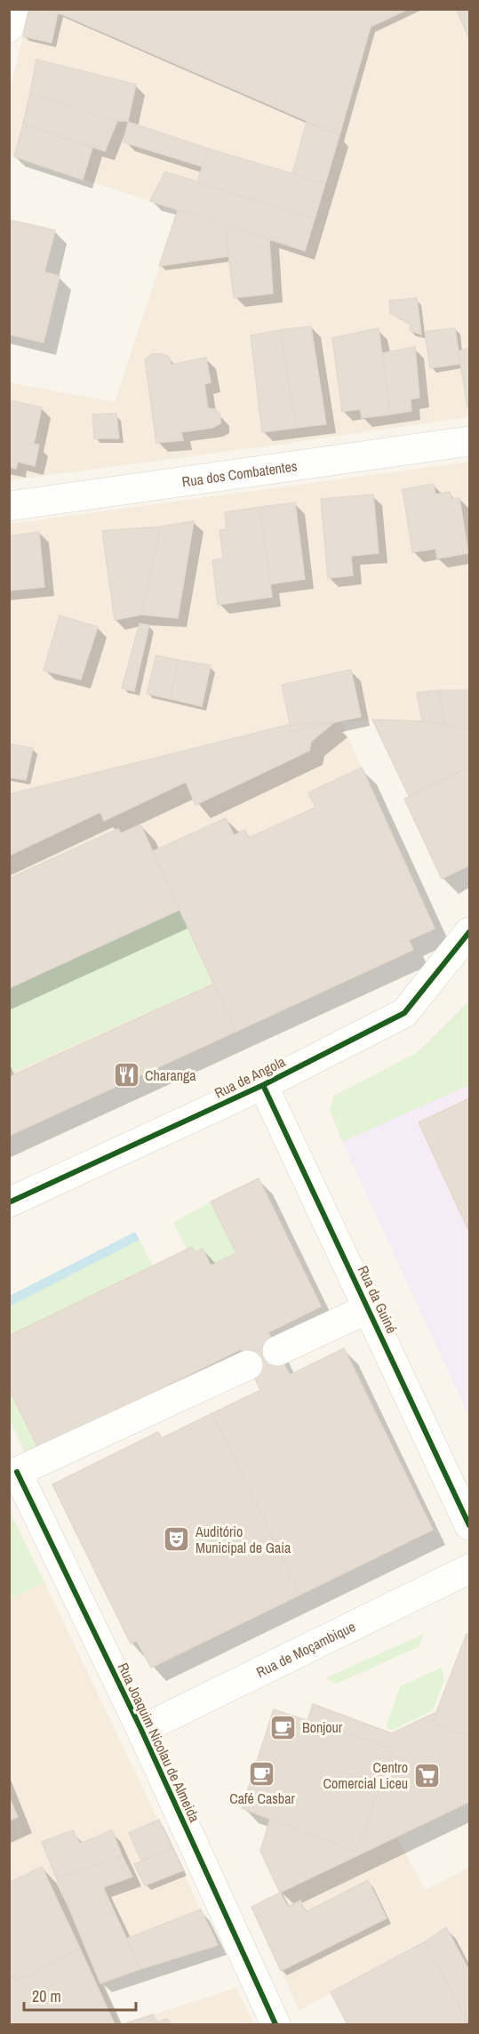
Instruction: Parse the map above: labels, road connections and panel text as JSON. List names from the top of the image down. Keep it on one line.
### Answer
{"streets":{"street":["Rua dos Combatentes","Rua de Angola","Rua da Guiné","Rua de Moçambique","Rua Joaquim Nicolau de Almeida"]},"crossings":[["Rua de Angola","Rua da Guiné"],["Rua de Moçambique","Rua Joaquim Nicolau de Almeida"]],"places":{"restaurant":["Charanga"],"theatre":["Auditório Municipal de Gaia"],"cafe":["Bonjour","Café Casbar"],"supermarket":["Centro Comercial Liceu"]},"scale_bar":"20 m"}
